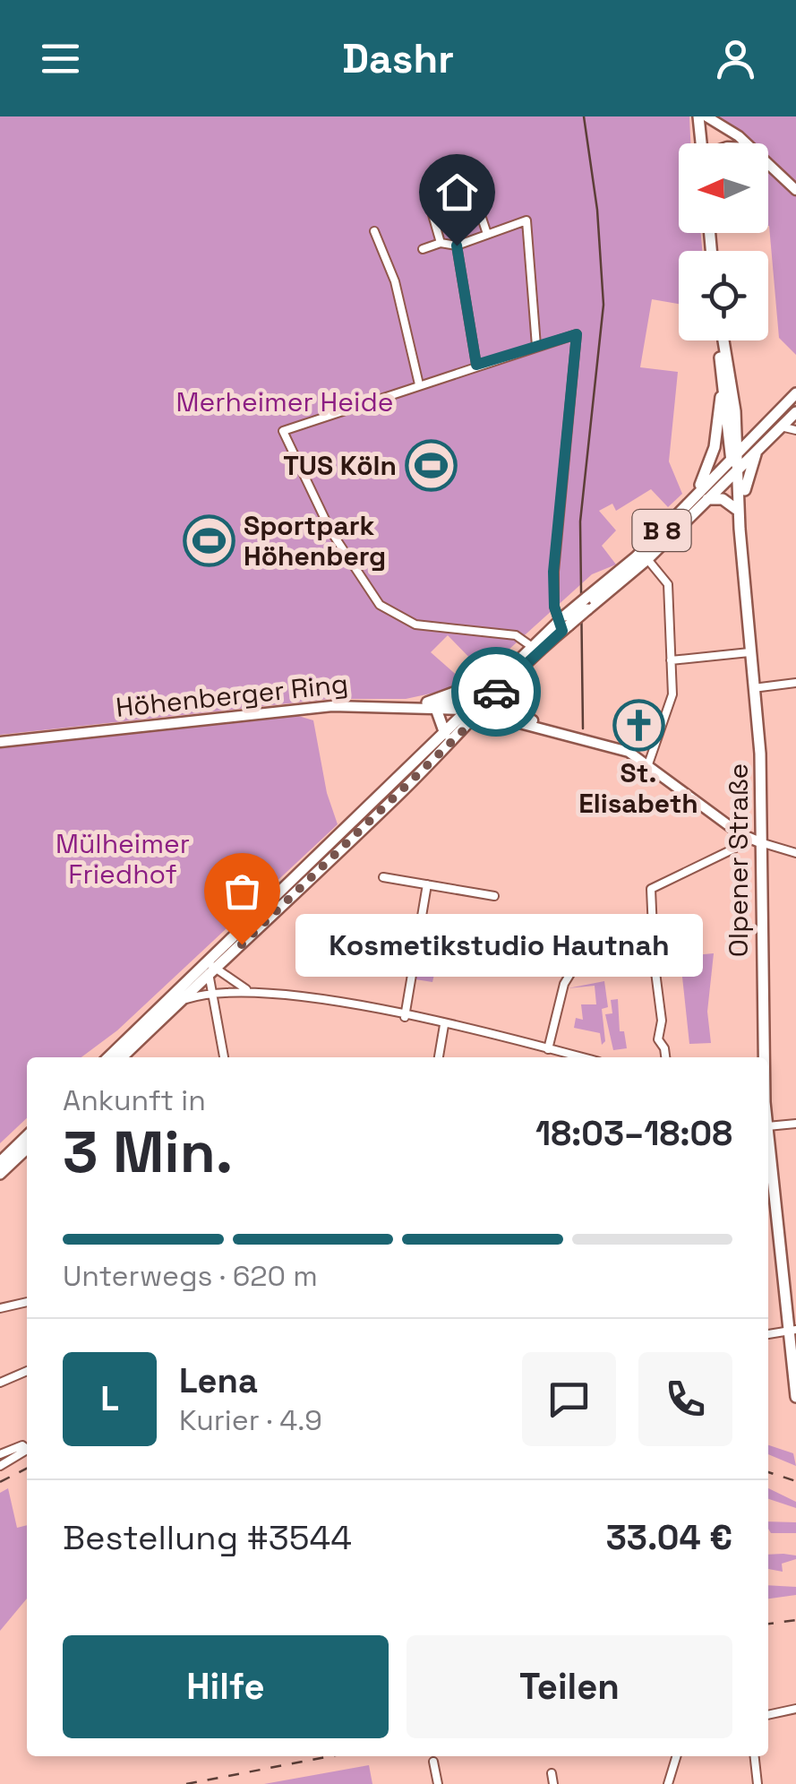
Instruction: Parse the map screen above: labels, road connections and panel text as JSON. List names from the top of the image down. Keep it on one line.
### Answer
{"streets":{"main road":["B 8","Olpener Straße"],"street":["Höhenberger Ring"]},"crossings":[["B 8","Höhenberger Ring"],["B 8","Olpener Straße"],["Höhenberger Ring","Olpener Straße"]],"parks":["Merheimer Heide","Mülheimer Friedhof"],"places":{"sports":["TUS Köln","Sportpark Höhenberg"],"church":["St. Elisabeth"],"other":["Kosmetikstudio Hautnah"]},"north":"left","page":{"header":"Dashr","bubble":"Kosmetikstudio Hautnah","heading":["3 Min.","Ankunft in","18:03–18:08"],"panel":["Lena","Kurier · 4.9","Bestellung #3544","33.04 €"],"bar":"Unterwegs · 620 m","round":"L","buttons":["Hilfe","Teilen"]}}
